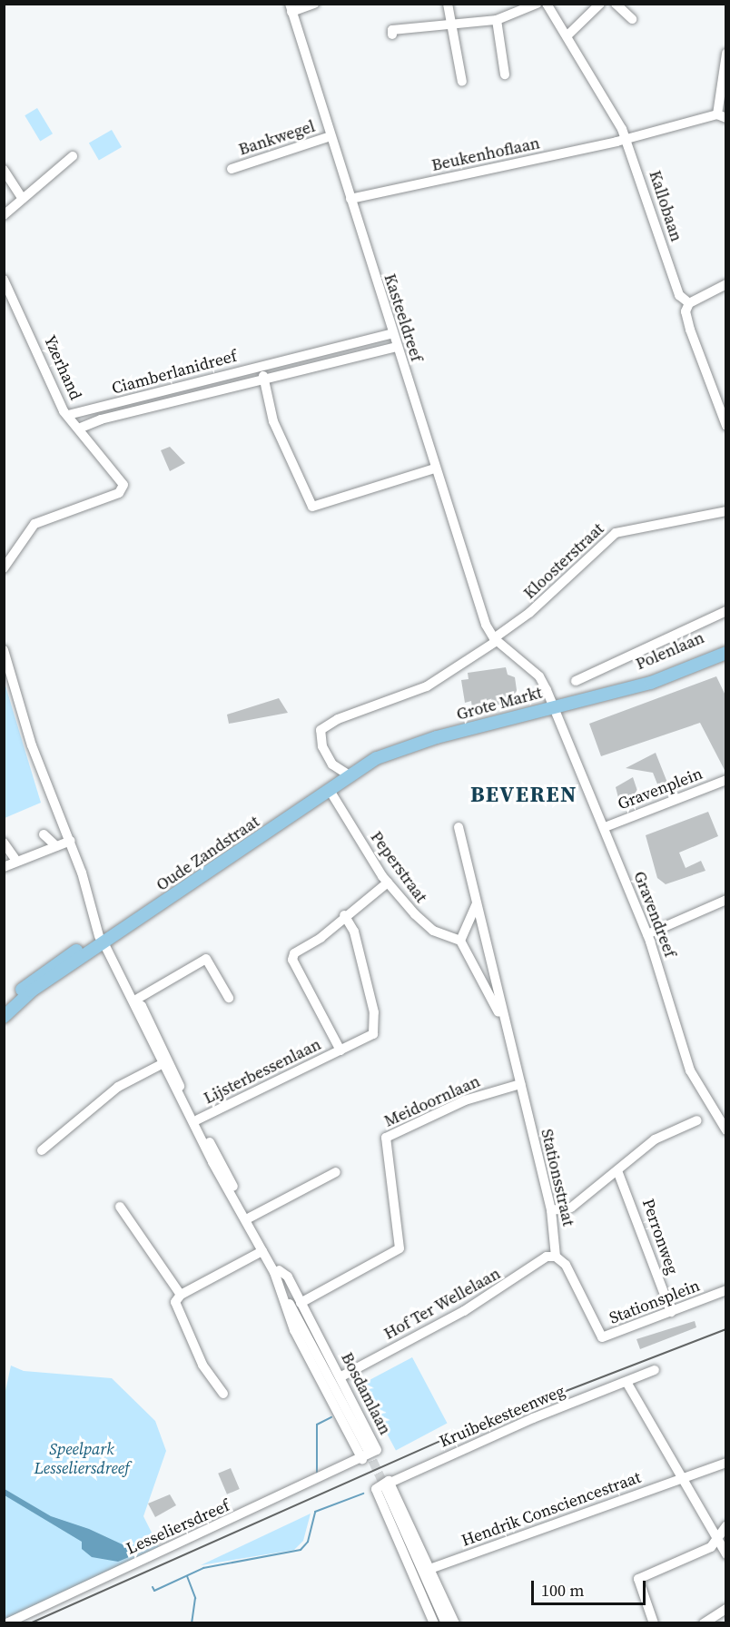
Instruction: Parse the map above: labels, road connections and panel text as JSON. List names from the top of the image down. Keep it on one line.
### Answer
{"streets":{"main road":["Polenlaan","Grote Markt","Oude Zandstraat"],"street":["Bankwegel","Beukenhoflaan","Kallobaan","Kasteeldreef","Yzerhand","Ciamberlanidreef","Kloosterstraat","Gravenplein","Peperstraat","Gravendreef","Lijsterbessenlaan","Meidoornlaan","Stationsstraat","Perronweg","Stationsplein","Hof Ter Wellelaan","Bosdamlaan","Kruibekesteenweg","Hendrik Consciencestraat","Lesseliersdreef"]},"crossings":[["Bankwegel","Kasteeldreef"],["Beukenhoflaan","Kallobaan"],["Beukenhoflaan","Kasteeldreef"],["Kasteeldreef","Ciamberlanidreef"],["Kasteeldreef","Kloosterstraat"],["Kasteeldreef","Grote Markt"],["Yzerhand","Ciamberlanidreef"],["Kloosterstraat","Grote Markt"],["Polenlaan","Grote Markt"],["Polenlaan","Gravendreef"],["Grote Markt","Oude Zandstraat"],["Grote Markt","Peperstraat"],["Grote Markt","Gravendreef"],["Gravenplein","Gravendreef"],["Oude Zandstraat","Peperstraat"],["Oude Zandstraat","Bosdamlaan"],["Peperstraat","Lijsterbessenlaan"],["Peperstraat","Stationsstraat"],["Lijsterbessenlaan","Bosdamlaan"],["Meidoornlaan","Stationsstraat"],["Meidoornlaan","Bosdamlaan"],["Stationsstraat","Stationsplein"],["Stationsstraat","Hof Ter Wellelaan"],["Perronweg","Stationsplein"],["Stationsplein","Hof Ter Wellelaan"],["Hof Ter Wellelaan","Bosdamlaan"],["Bosdamlaan","Lesseliersdreef"]],"districts":["BEVEREN"],"parks":["Speelpark Lesseliersdreef"],"scale_bar":"100 m"}
